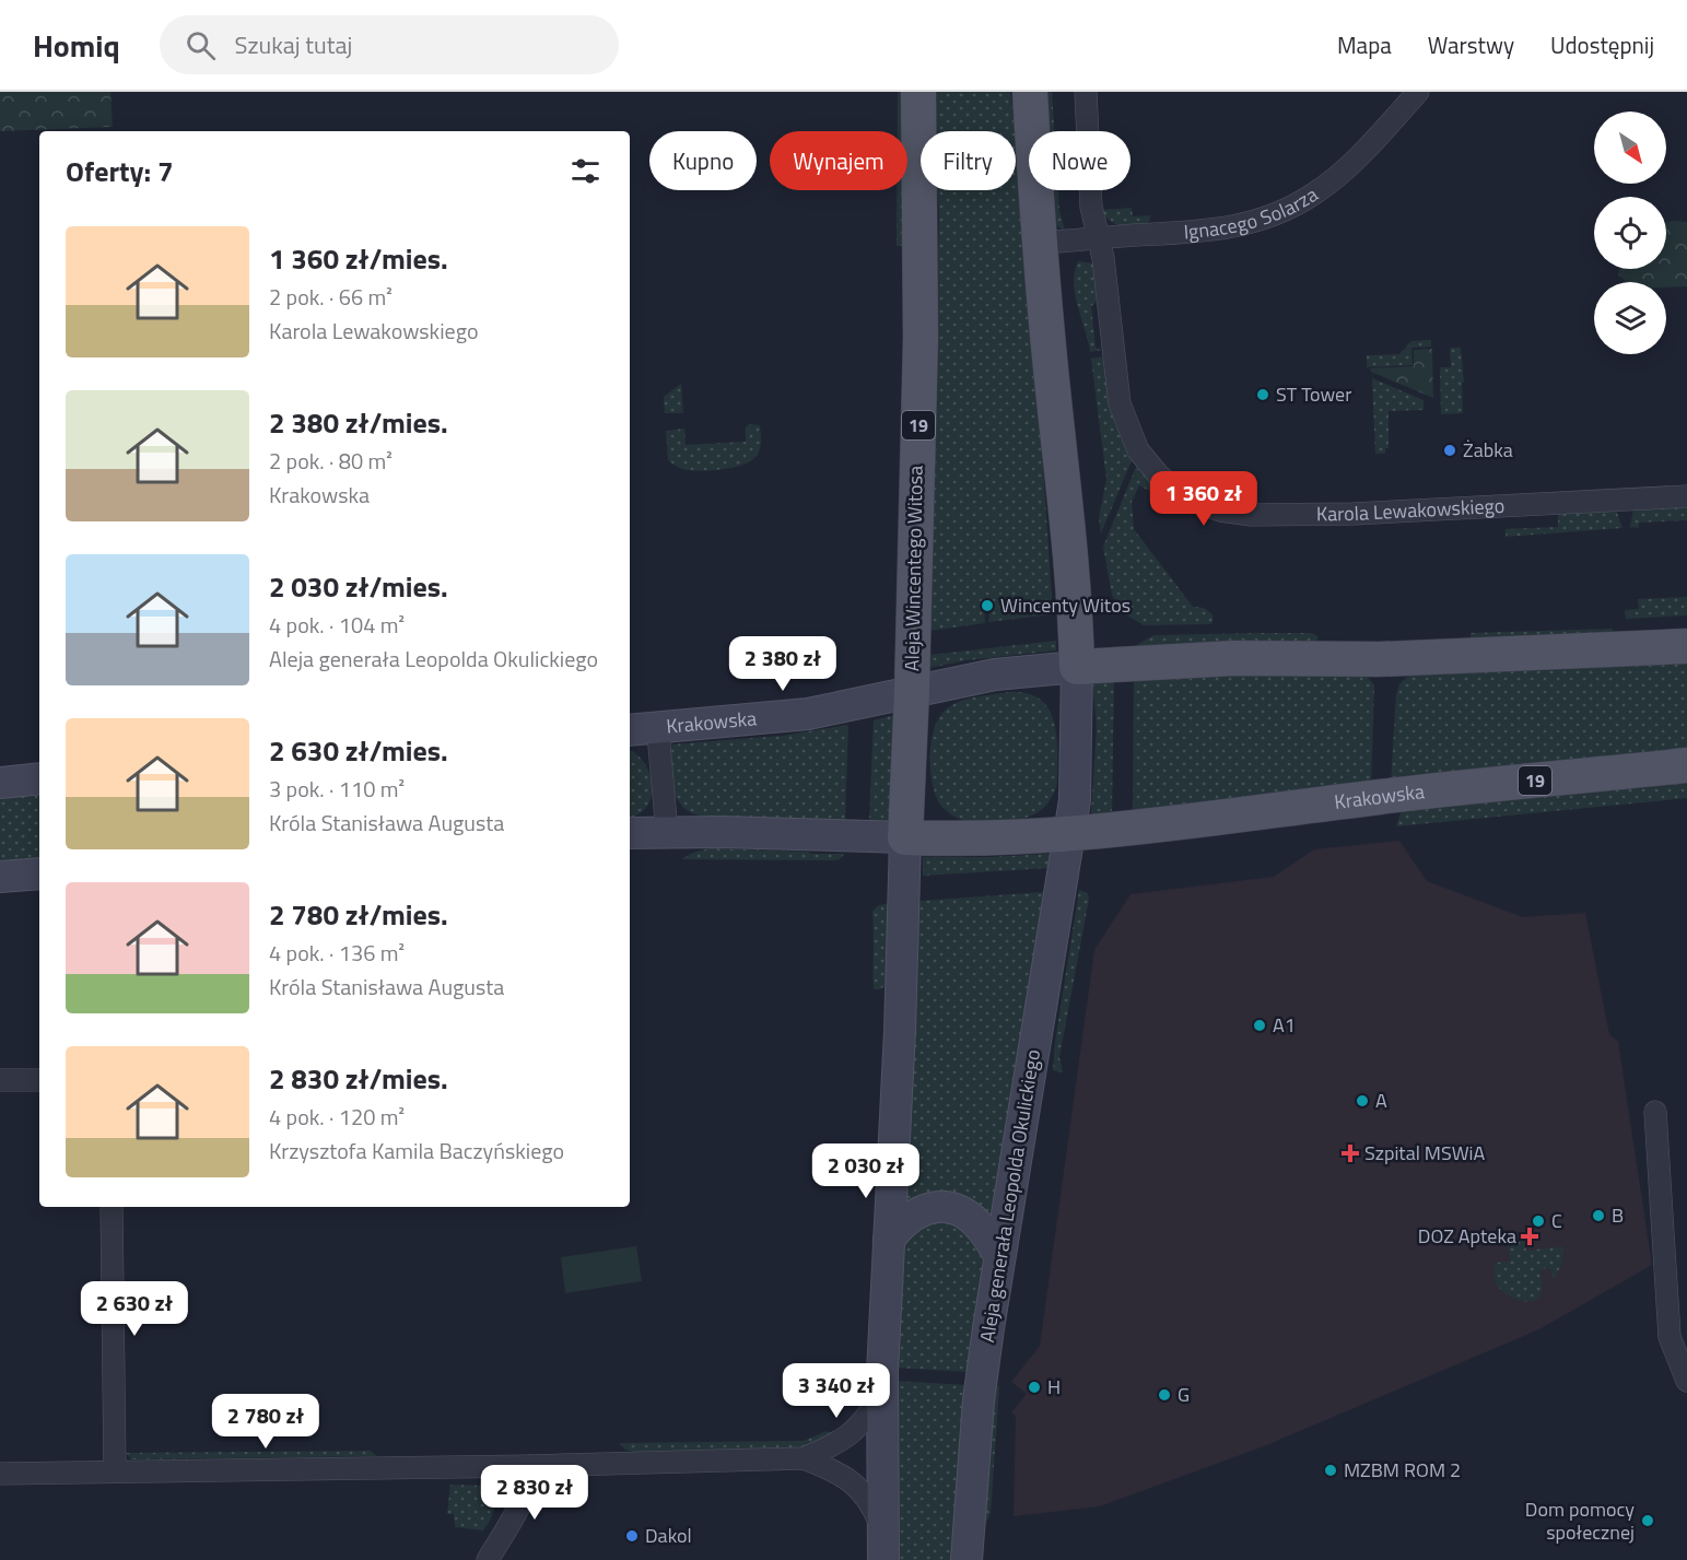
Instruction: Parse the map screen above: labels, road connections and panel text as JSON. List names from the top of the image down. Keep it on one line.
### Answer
{"streets":{"main road":["19","Aleja Wincentego Witosa","Krakowska","Aleja generała Leopolda Okulickiego"],"street":["Ignacego Solarza","Karola Lewakowskiego"]},"crossings":[["Ignacego Solarza","Karola Lewakowskiego"],["19","Aleja Wincentego Witosa"],["19","Krakowska"],["19","Aleja generała Leopolda Okulickiego"],["Aleja Wincentego Witosa","Krakowska"],["Krakowska","Aleja generała Leopolda Okulickiego"]],"places":{"other":["ST Tower","Żabka","Wincenty Witos","A1","A","B","C","H","G","MZBM ROM 2","Dom pomocy społecznej","Dakol"],"health":["Szpital MSWiA","DOZ Apteka"]},"north":"bottom right","page":{"header":"Homiq","search":"Szukaj tutaj","nav":["Mapa","Warstwy","Udostępnij"],"chip":["Kupno","Wynajem","Filtry","Nowe"],"heading":"Oferty: 7","list":[{"name":"1 360 zł/mies.","note":"2 pok. · 66 m² · Karola Lewakowskiego"},{"name":"2 380 zł/mies.","note":"2 pok. · 80 m² · Krakowska"},{"name":"2 030 zł/mies.","note":"4 pok. · 104 m² · Aleja generała Leopolda Okulickiego"},{"name":"2 630 zł/mies.","note":"3 pok. · 110 m² · Króla Stanisława Augusta"},{"name":"2 780 zł/mies.","note":"4 pok. · 136 m² · Króla Stanisława Augusta"},{"name":"2 830 zł/mies.","note":"4 pok. · 120 m² · Krzysztofa Kamila Baczyńskiego"}],"price":["1 360 zł","2 380 zł","2 030 zł","2 630 zł","3 340 zł","2 780 zł","2 830 zł"]}}
